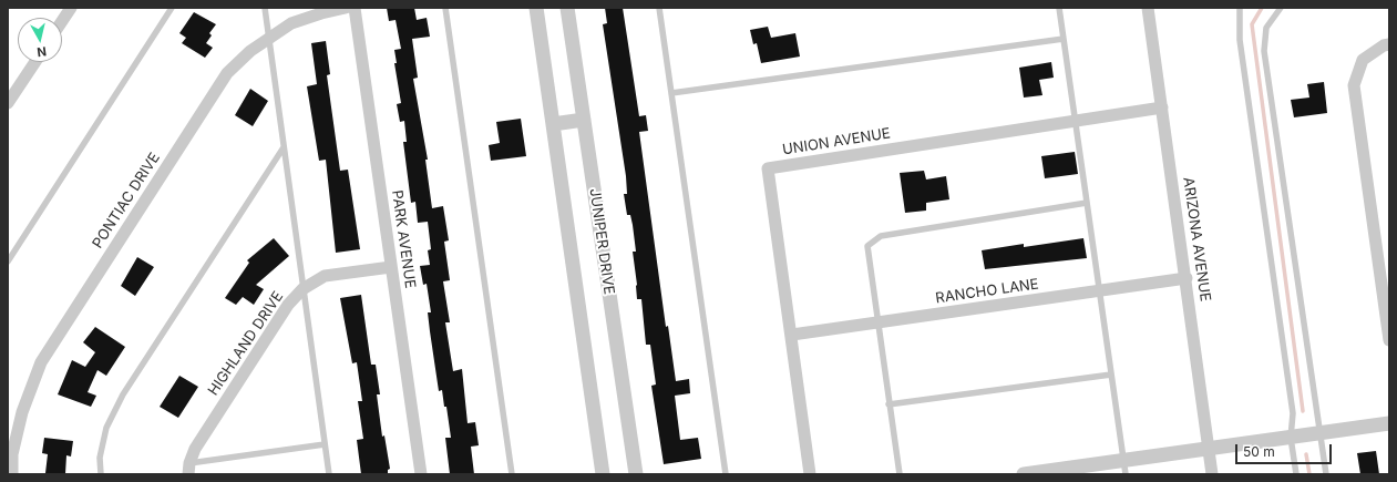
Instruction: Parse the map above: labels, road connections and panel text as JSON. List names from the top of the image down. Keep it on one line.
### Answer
{"streets":{"street":["UNION AVENUE","PONTIAC DRIVE","PARK AVENUE","ARIZONA AVENUE","JUNIPER DRIVE","RANCHO LANE","HIGHLAND DRIVE"]},"crossings":[["UNION AVENUE","ARIZONA AVENUE"],["UNION AVENUE","RANCHO LANE"],["PARK AVENUE","HIGHLAND DRIVE"],["ARIZONA AVENUE","RANCHO LANE"]],"scale_bar":"50 m","north":"bottom"}
